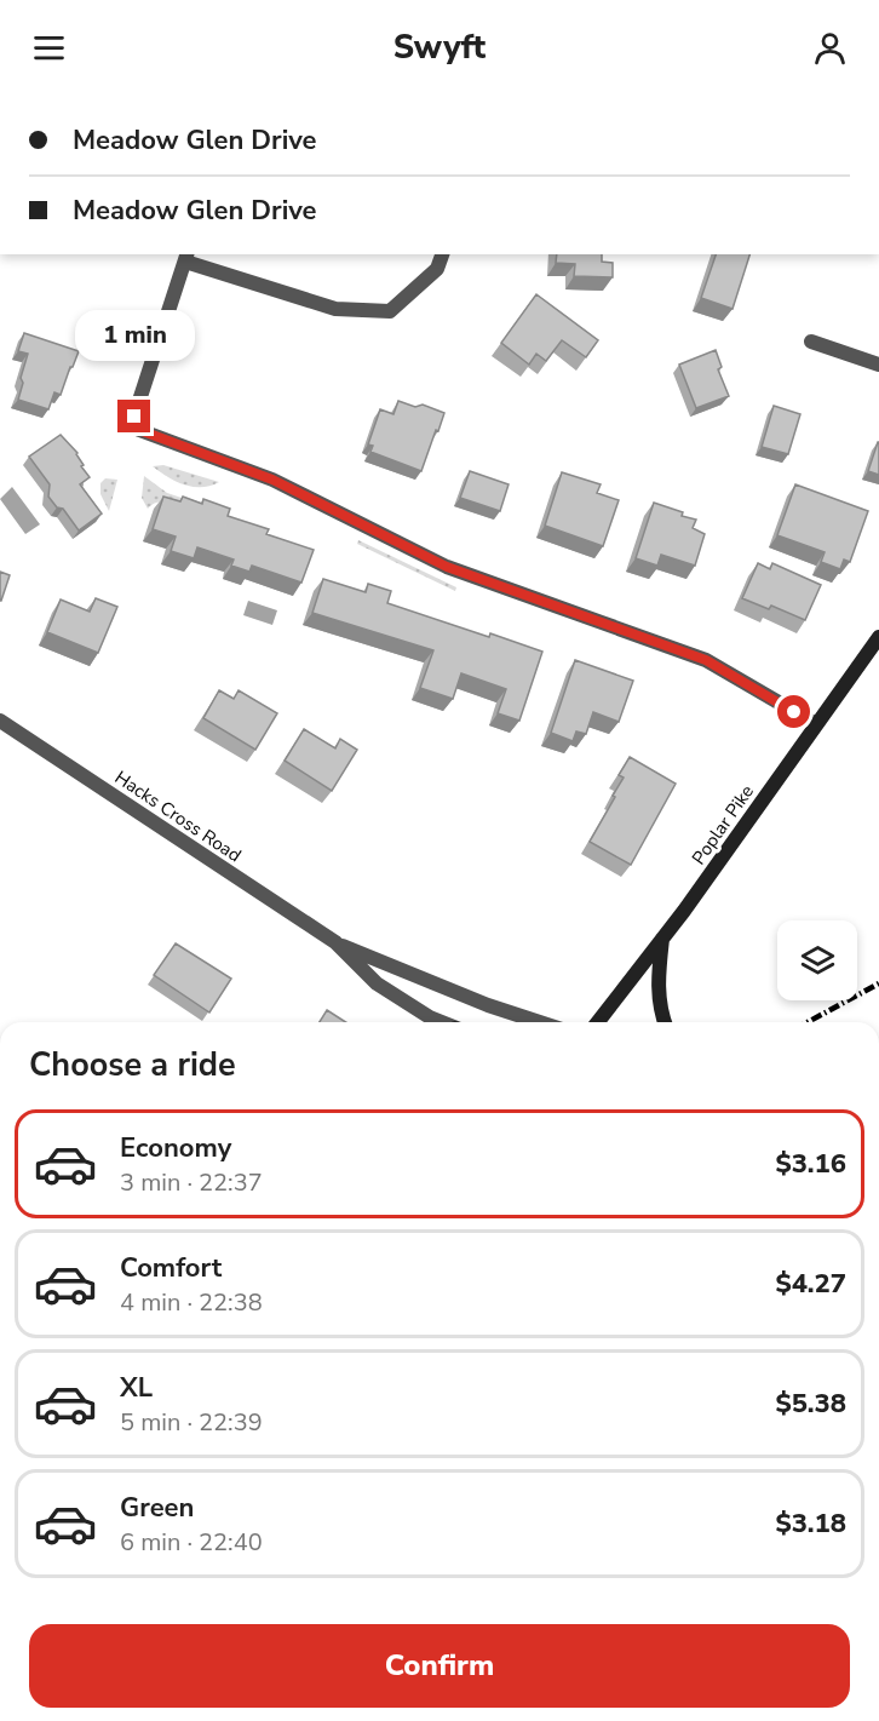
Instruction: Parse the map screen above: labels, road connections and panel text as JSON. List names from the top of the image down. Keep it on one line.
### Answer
{"streets":{"main road":["Poplar Pike"],"street":["Hacks Cross Road"]},"page":{"header":"Swyft","banner":["Meadow Glen Drive","Meadow Glen Drive"],"bubble":"1 min","heading":"Choose a ride","list":[{"name":"Economy","note":"3 min · 22:37","value":"$3.16"},{"name":"Comfort","note":"4 min · 22:38","value":"$4.27"},{"name":"XL","note":"5 min · 22:39","value":"$5.38"},{"name":"Green","note":"6 min · 22:40","value":"$3.18"}],"buttons":"Confirm"}}
